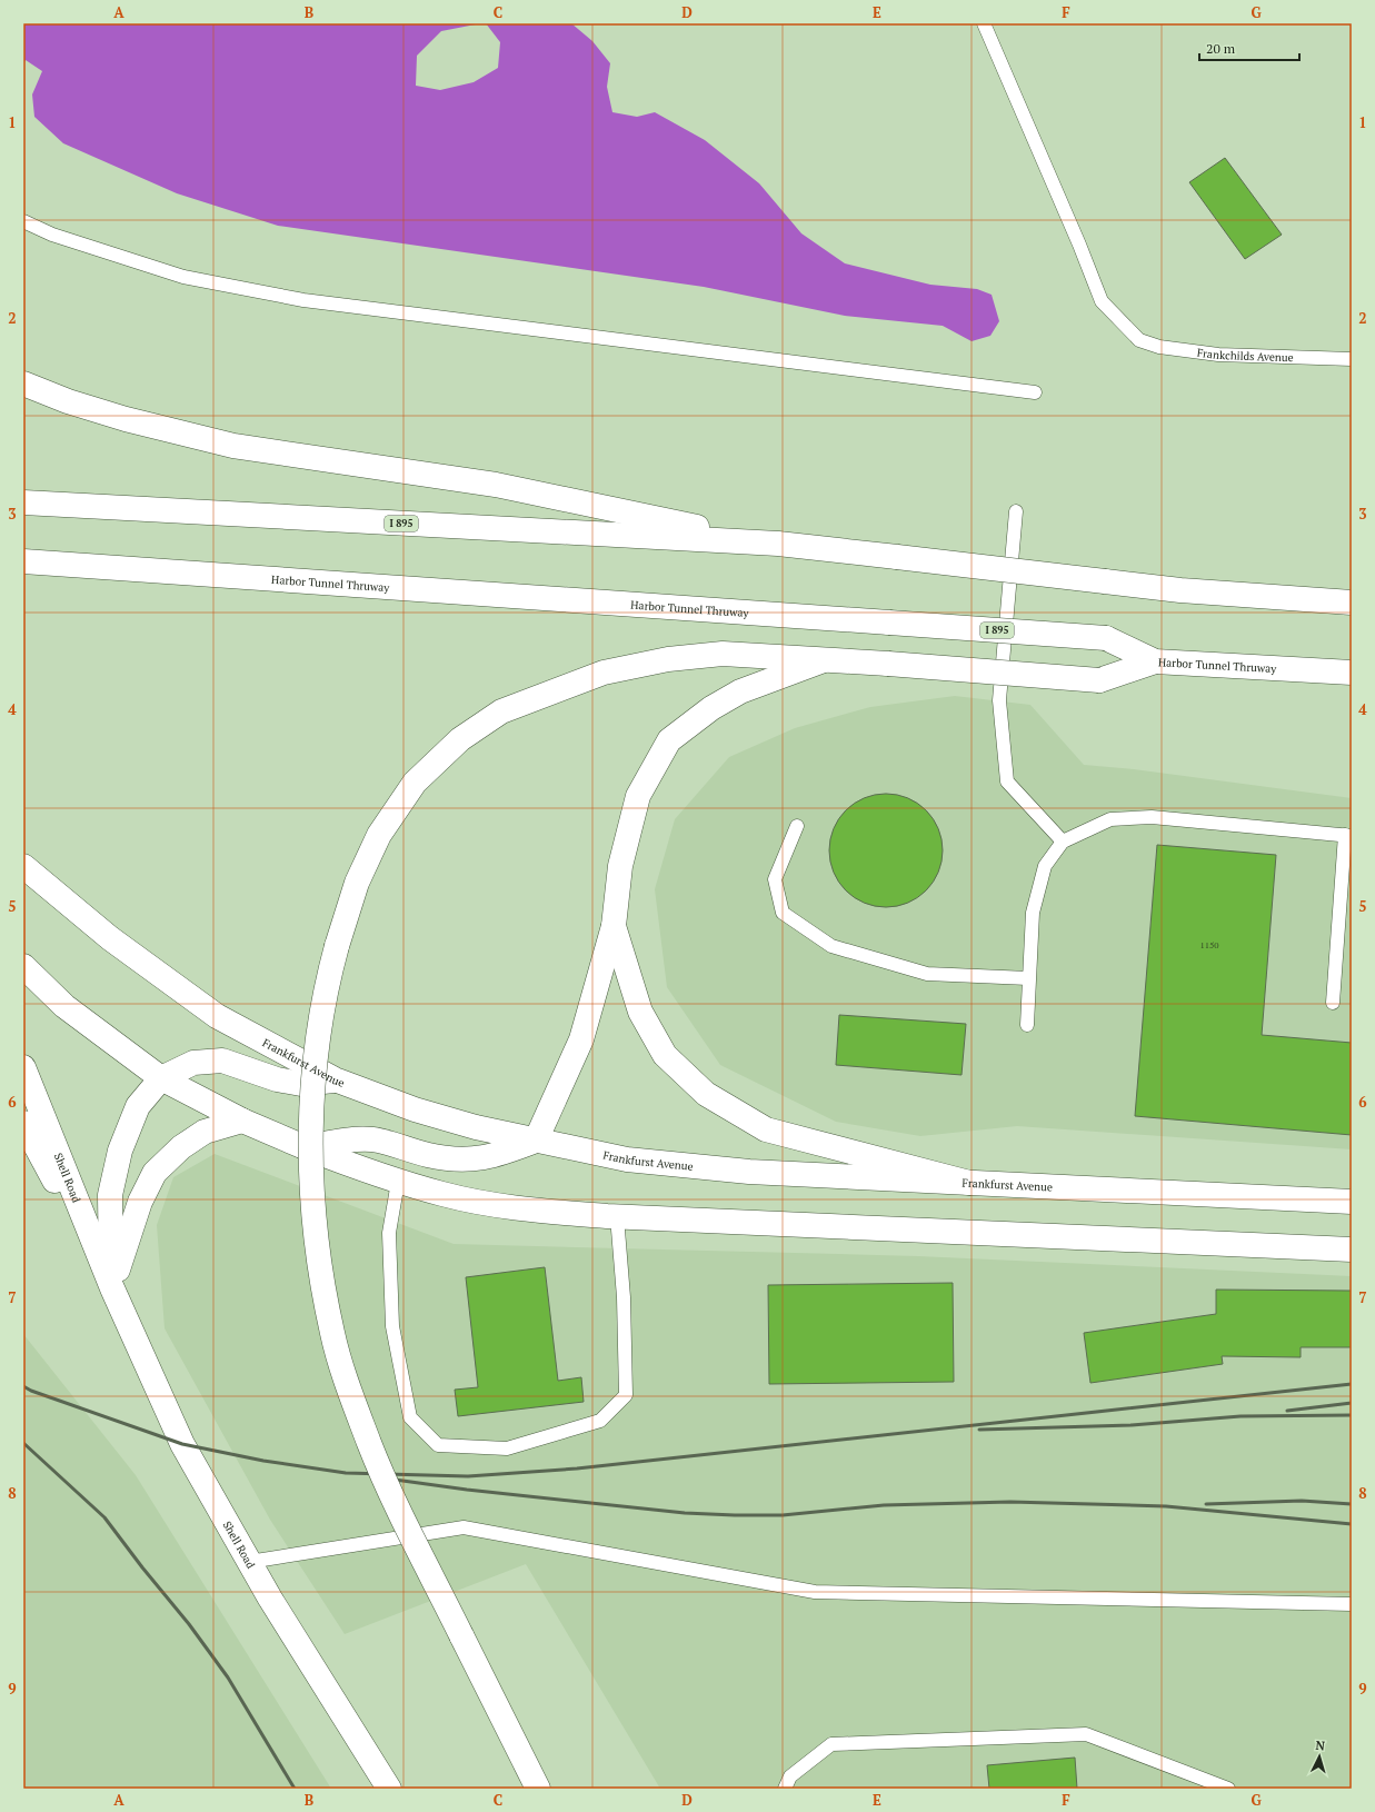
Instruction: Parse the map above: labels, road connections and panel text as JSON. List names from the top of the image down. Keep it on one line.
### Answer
{"streets":{"main road":["I 895","Harbor Tunnel Thruway","Frankfurst Avenue","Shell Road"],"lane":["Frankchilds Avenue"]},"house_numbers":["1150"],"scale_bar":"20 m","north":"top","grid":{"columns":["A","B","C","D","E","F","G"],"rows":["1","2","3","4","5","6","7","8","9"]}}
